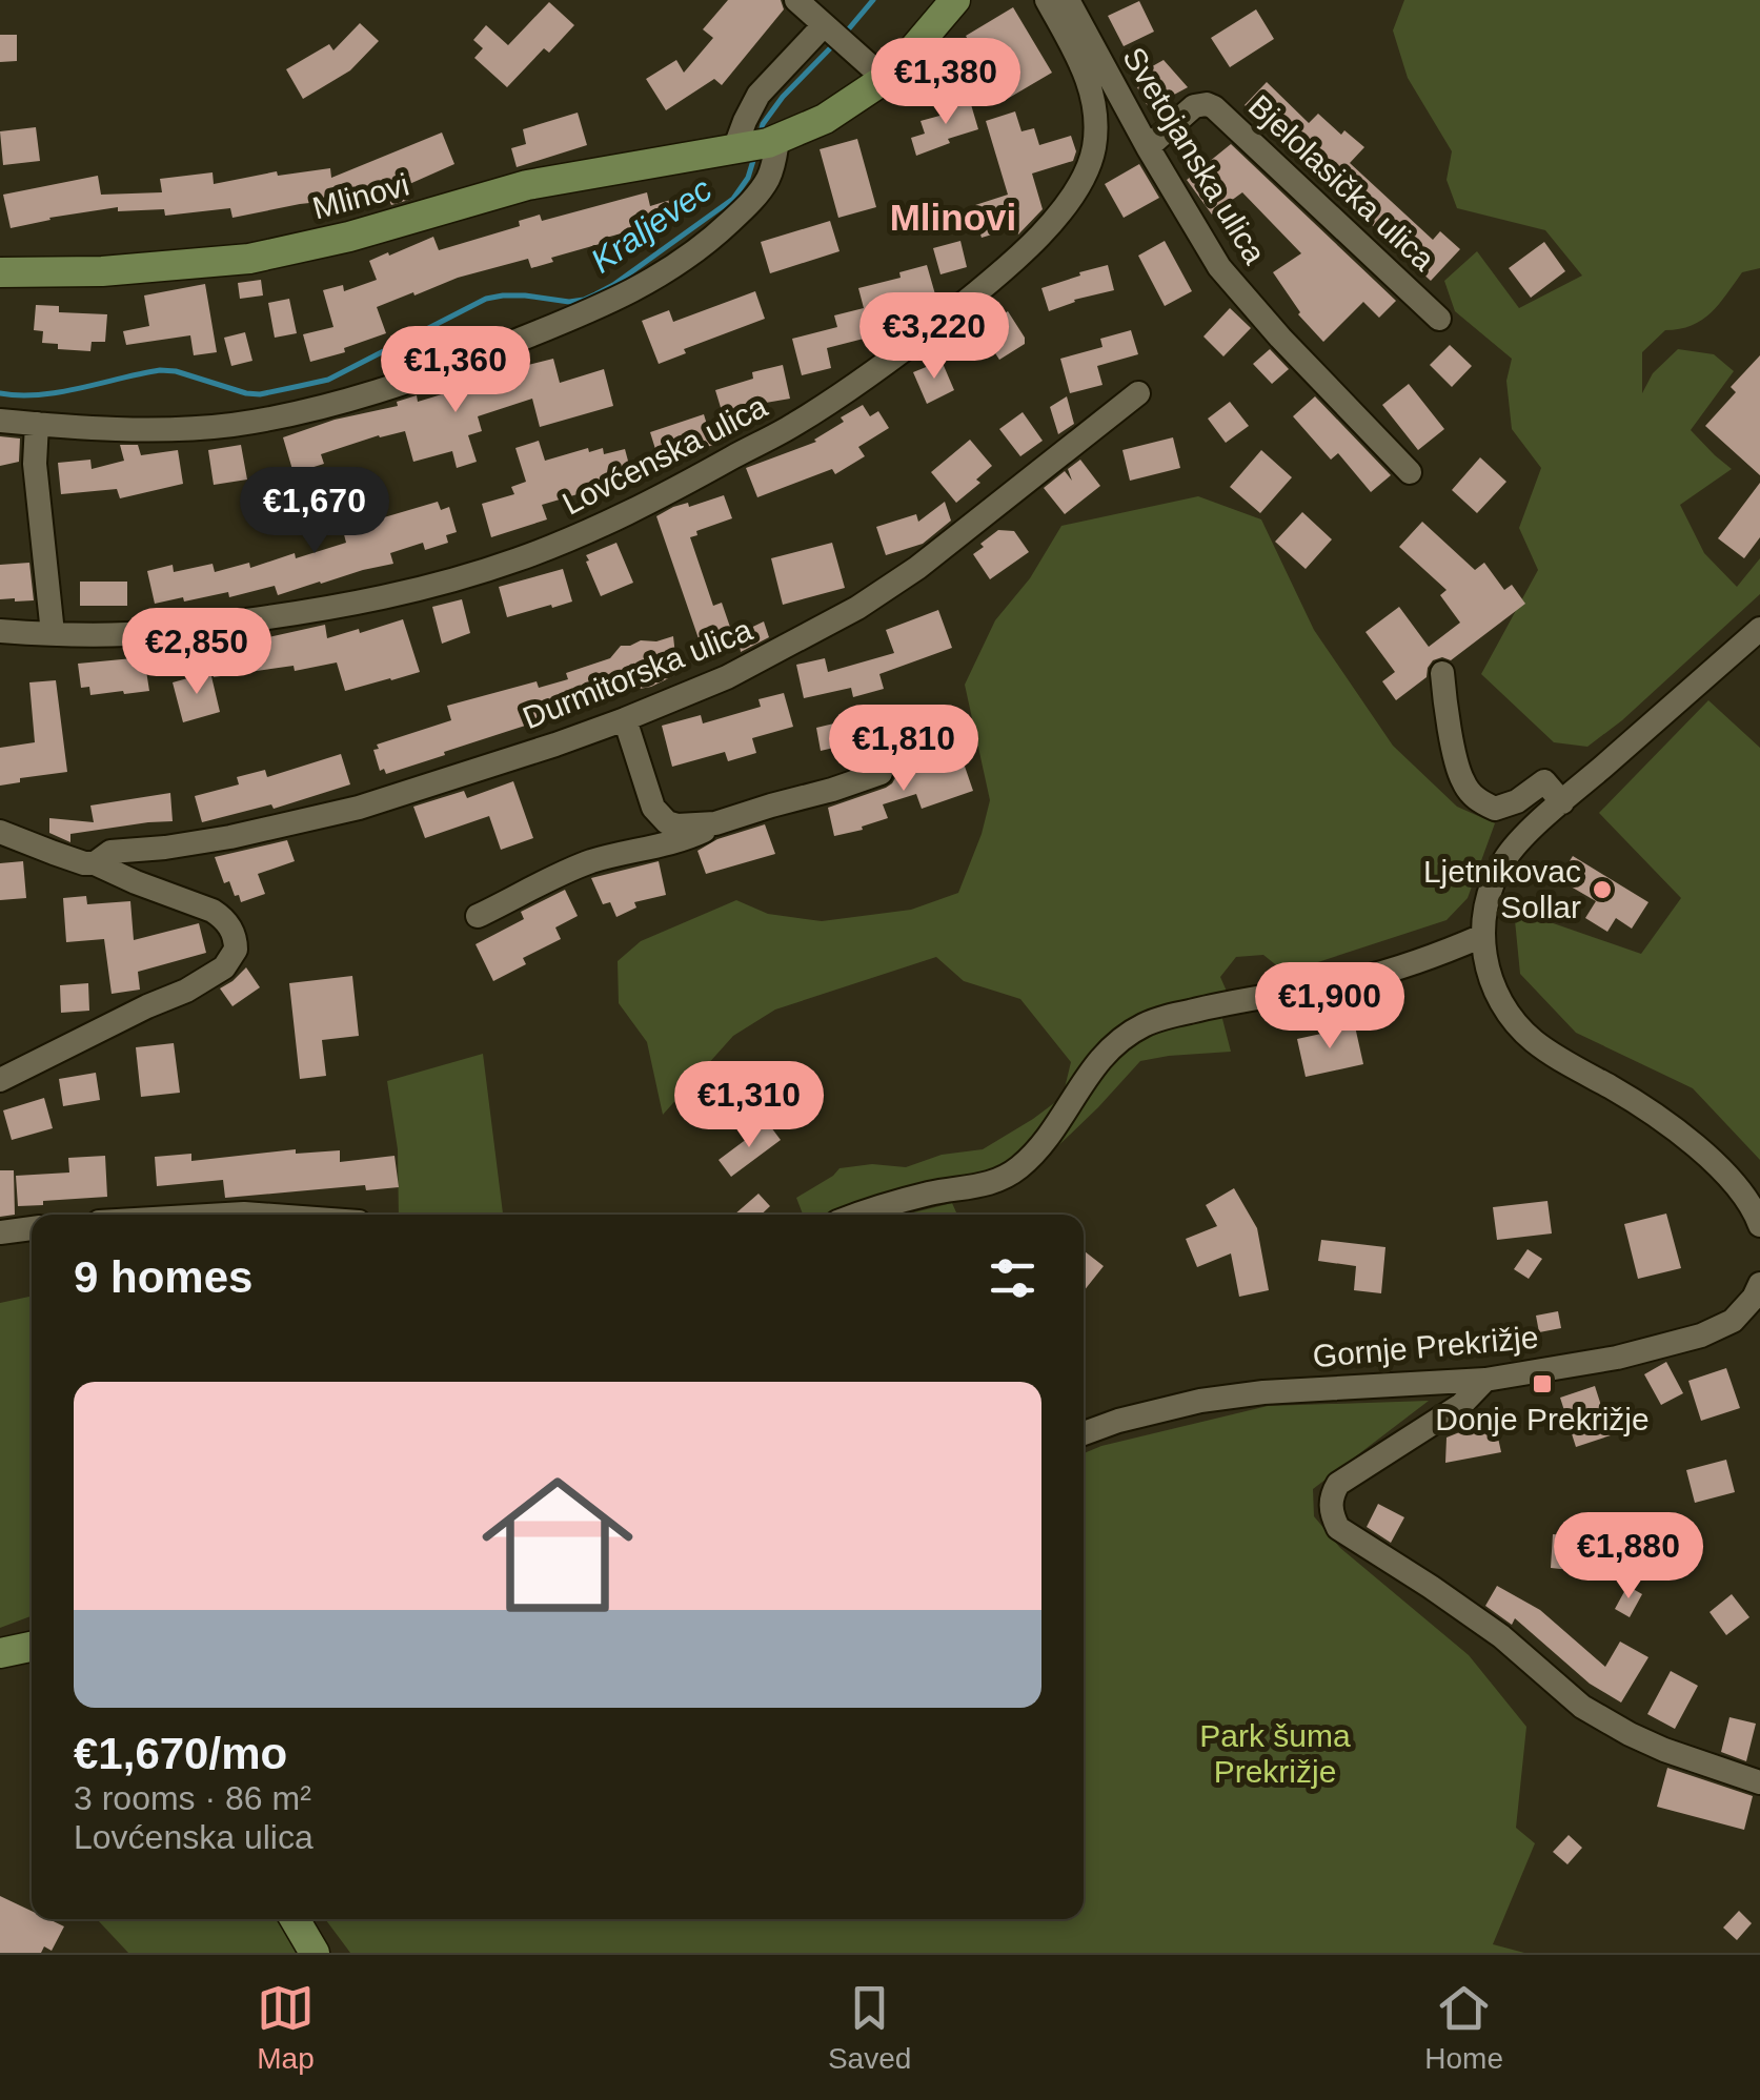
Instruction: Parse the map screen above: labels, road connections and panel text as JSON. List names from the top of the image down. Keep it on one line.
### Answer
{"streets":{"main road":["Mlinovi"],"street":["Svetojanska ulica","Bjelolasička ulica","Lovćenska ulica","Durmitorska ulica","Gornje Prekrižje"]},"crossings":[["Svetojanska ulica","Bjelolasička ulica"]],"districts":["Mlinovi"],"water":["Kraljevec"],"parks":["Park šuma Prekrižje"],"places":{"other":["Ljetnikovac Sollar"],"transit":["Donje Prekrižje"]},"page":{"price":["€1,380","€3,220","€1,360","€1,670","€2,850","€1,810","€1,900","€1,310","€1,880"],"heading":"9 homes","list":[{"name":"€1,670/mo","note":"3 rooms · 86 m² · Lovćenska ulica"}],"tabs":["Map","Saved","Home"]}}
